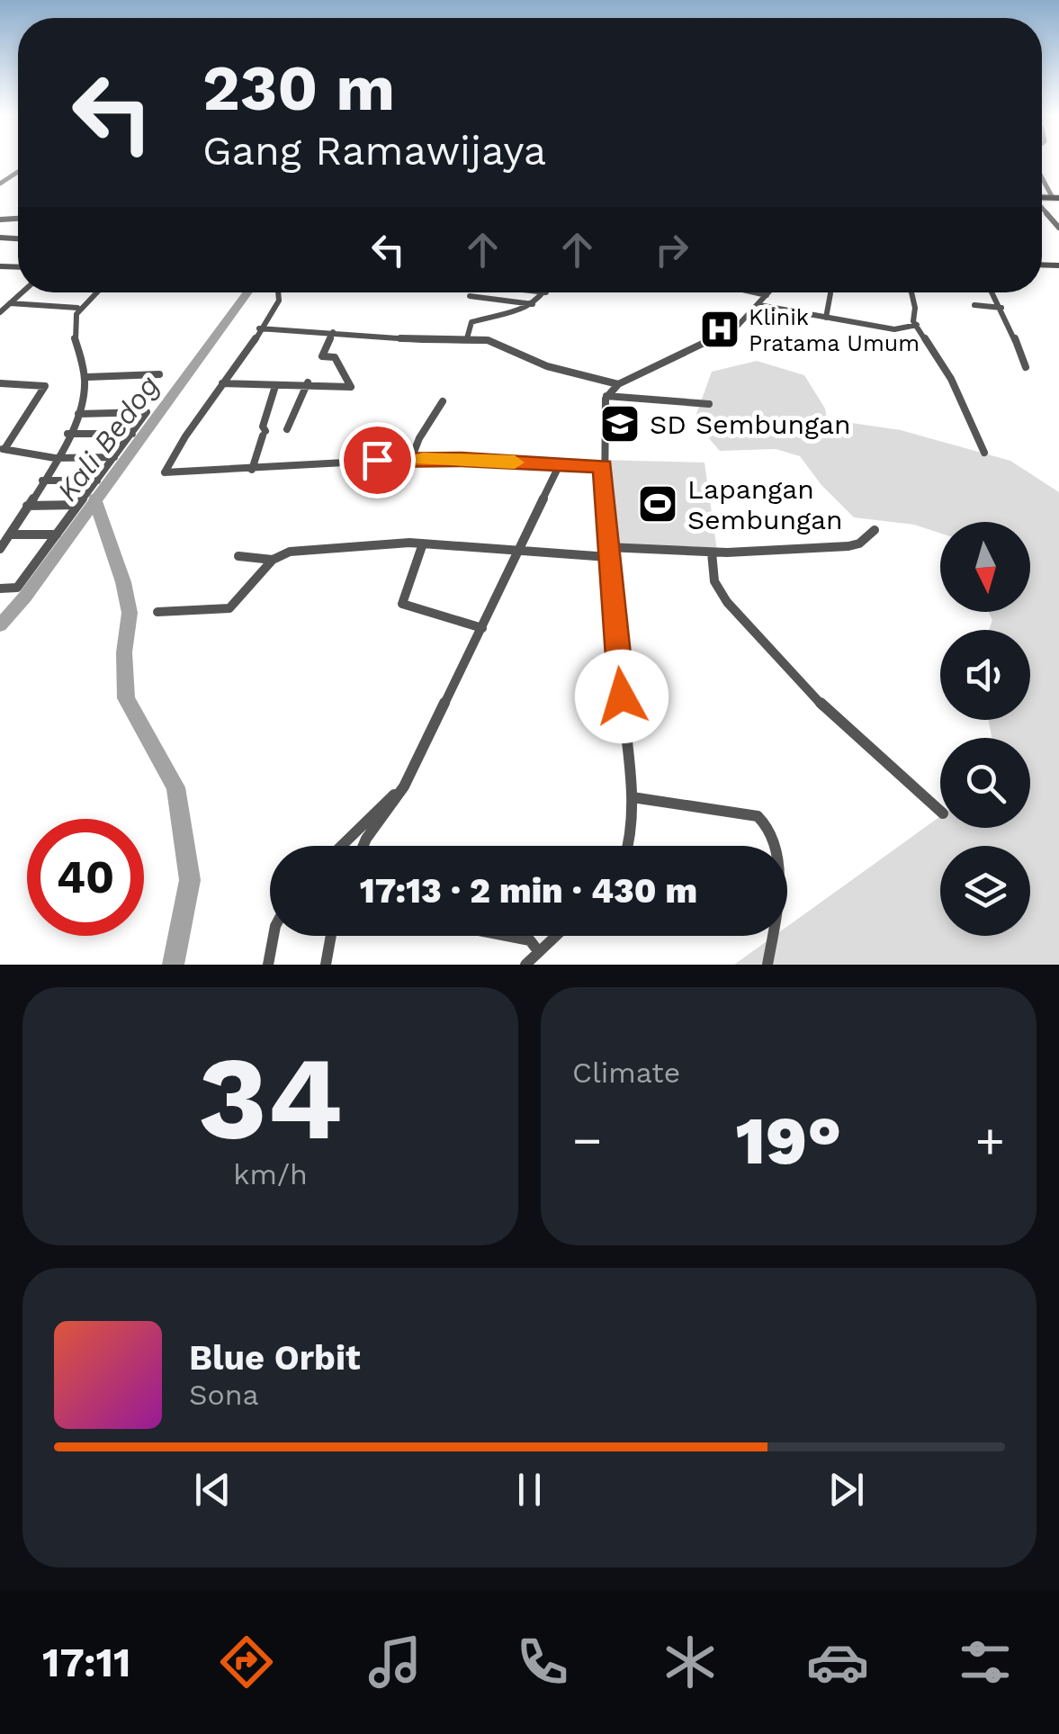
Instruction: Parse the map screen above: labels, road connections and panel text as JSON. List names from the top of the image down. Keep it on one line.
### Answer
{"water":["Kali Bedog"],"places":{"hospital":["Klinik Pratama Umum"],"school or university":["SD Sembungan"],"sports":["Lapangan Sembungan"]},"north":"bottom","page":{"turn":["230 m","Gang Ramawijaya"],"limit":"40","trip":"17:13 · 2 min · 430 m","tile":[["34","km/h"],"Climate"],"heat":["−","19°","+"],"song":["Blue Orbit","Sona"],"tabs":"17:11"}}
